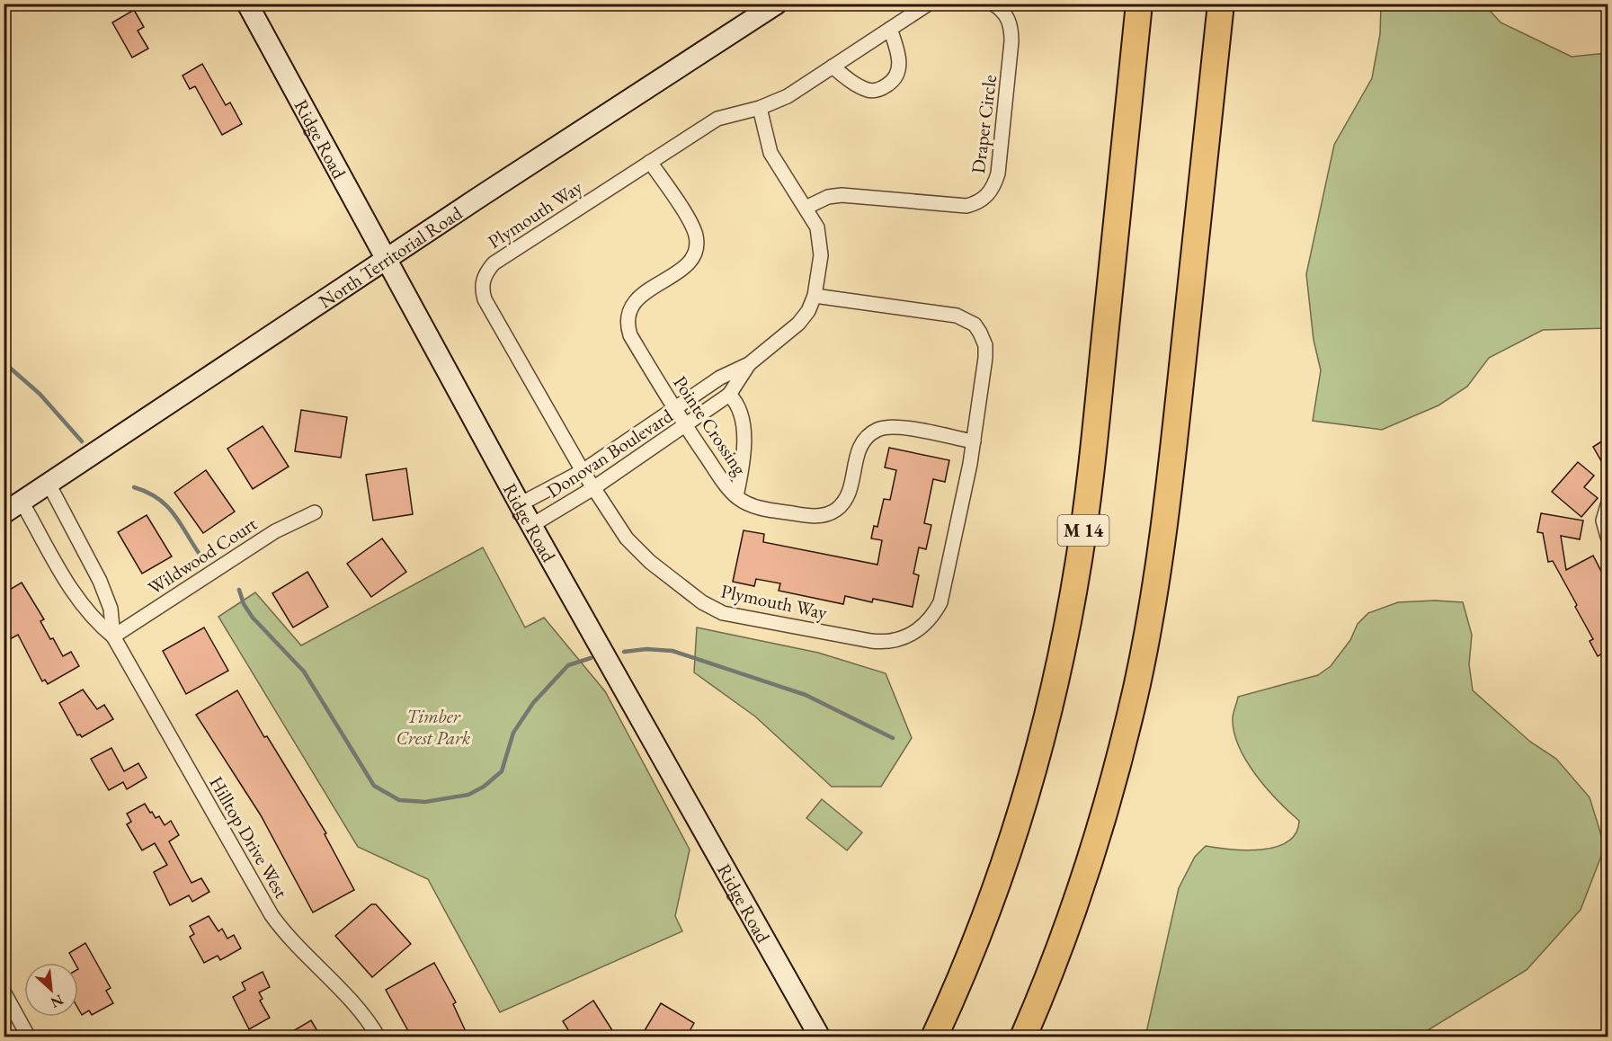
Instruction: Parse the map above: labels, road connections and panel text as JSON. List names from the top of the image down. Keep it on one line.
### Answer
{"streets":{"highway":["M 14"],"street":["Draper Circle","Ridge Road","Plymouth Way","North Territorial Road","Pointe Crossing","Donovan Boulevard","Wildwood Court","Hilltop Drive West"]},"crossings":[["Draper Circle","Donovan Boulevard"],["Ridge Road","North Territorial Road"],["Ridge Road","Donovan Boulevard"],["Plymouth Way","Pointe Crossing"],["Plymouth Way","Donovan Boulevard"],["North Territorial Road","Hilltop Drive West"],["Pointe Crossing","Donovan Boulevard"],["Wildwood Court","Hilltop Drive West"]],"parks":["Timber Crest Park"],"north":"bottom right"}
